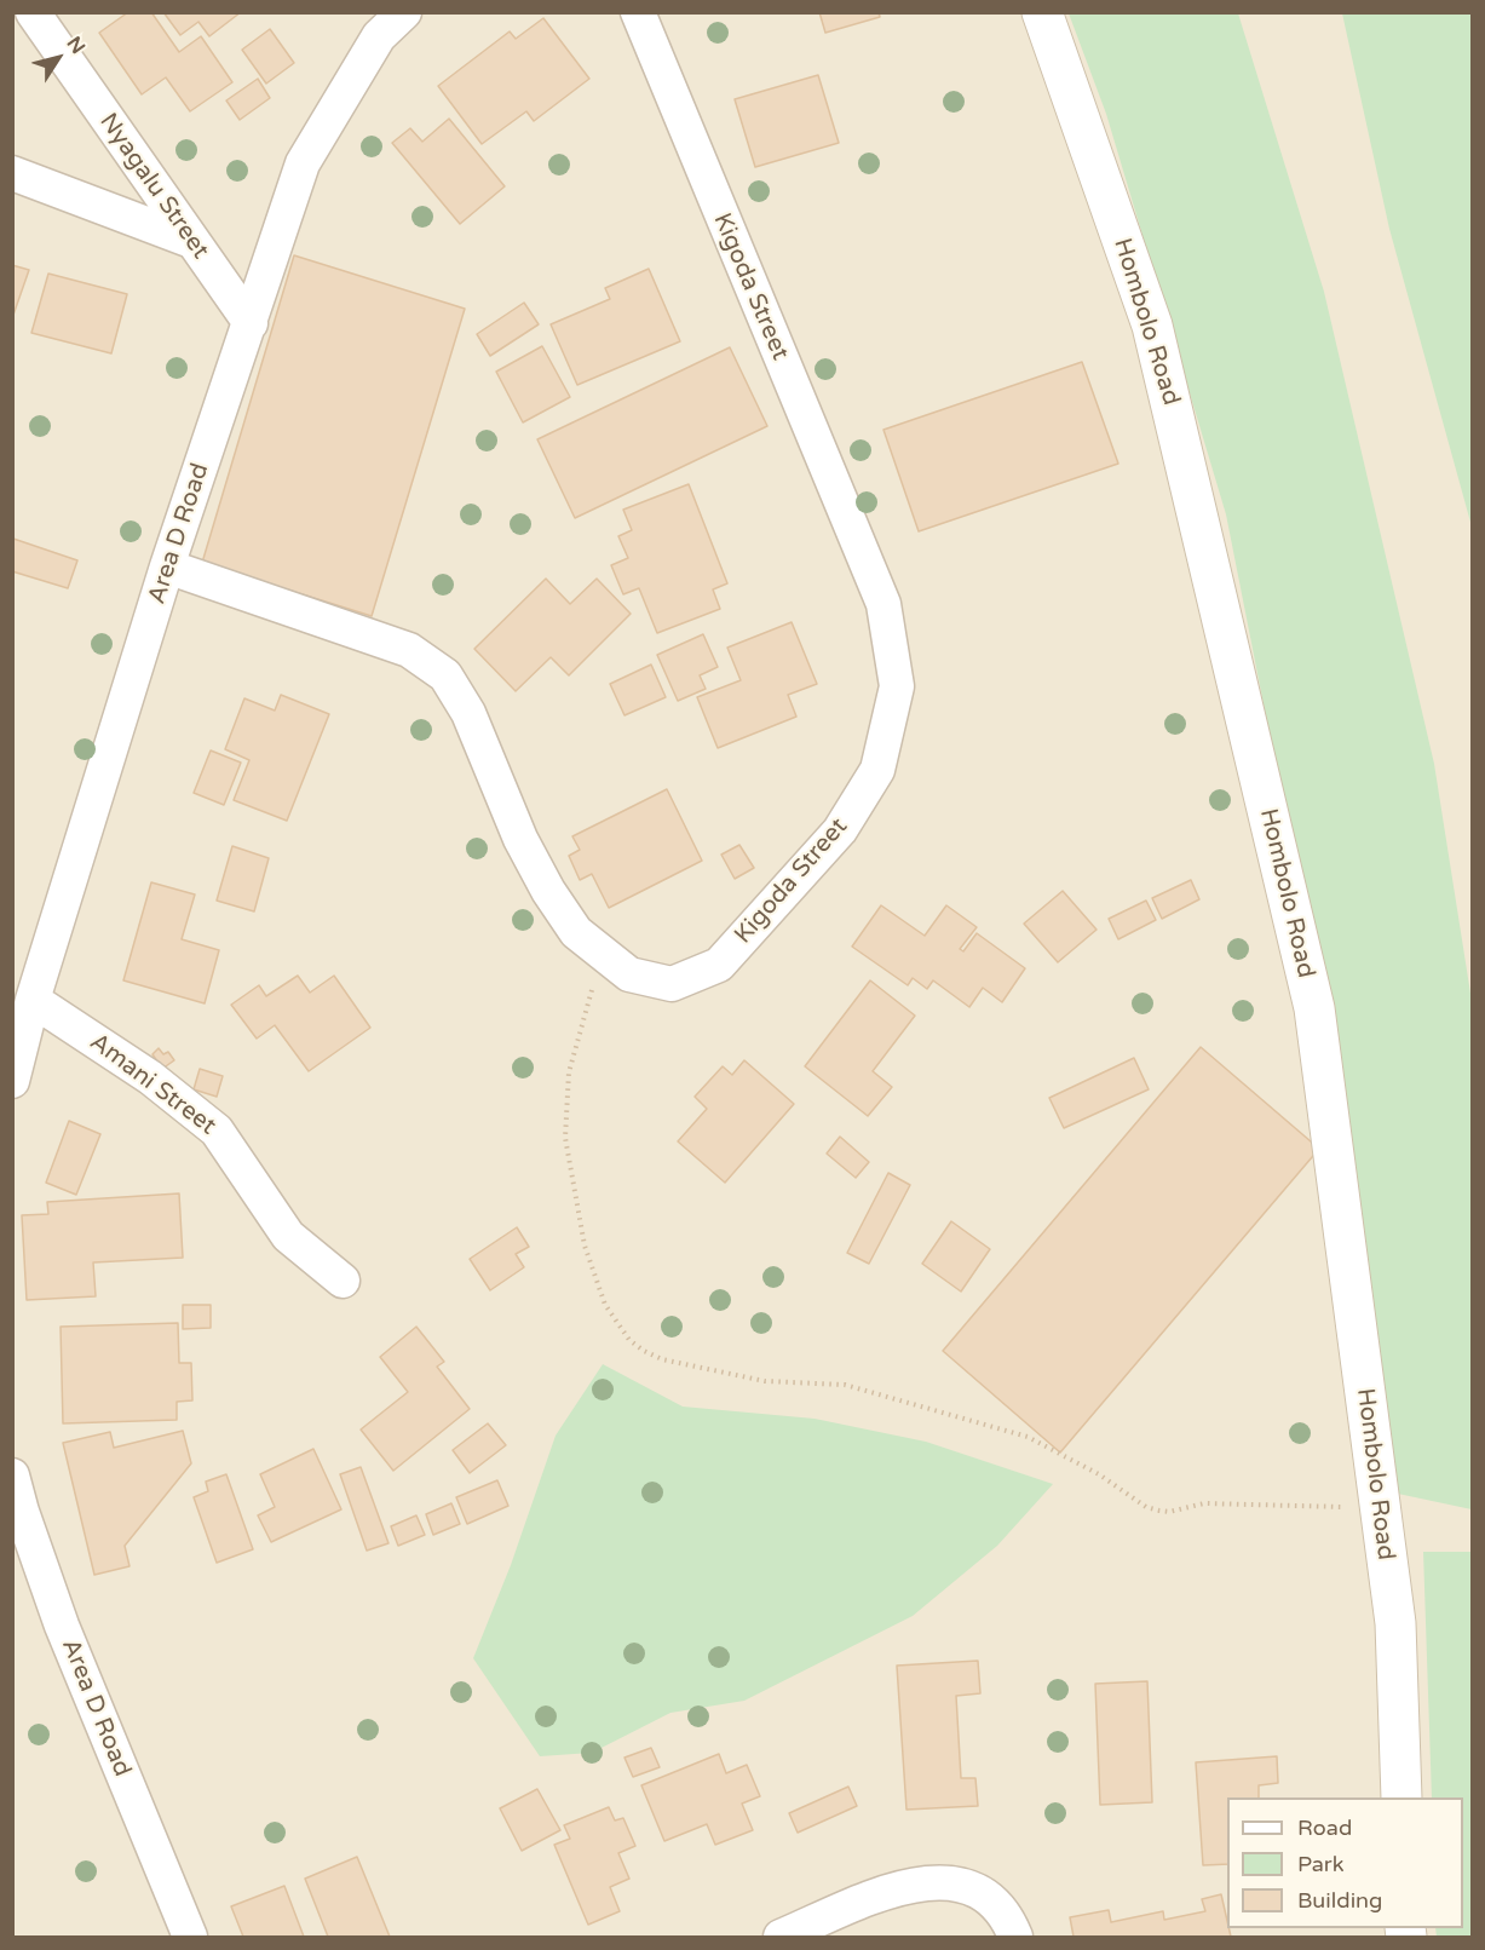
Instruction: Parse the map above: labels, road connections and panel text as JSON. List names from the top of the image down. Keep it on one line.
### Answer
{"streets":{"street":["Nyagalu Street","Kigoda Street","Hombolo Road","Area D Road","Amani Street"]},"crossings":[["Nyagalu Street","Area D Road"],["Kigoda Street","Area D Road"],["Area D Road","Amani Street"]],"legend":["Road","Park","Building"],"north":"top right"}
